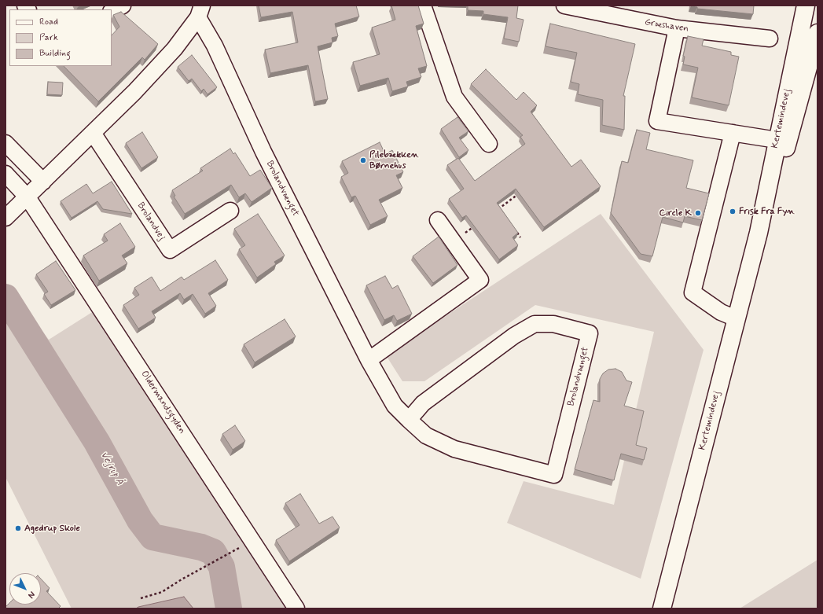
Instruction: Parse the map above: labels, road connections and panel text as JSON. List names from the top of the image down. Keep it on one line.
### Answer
{"streets":{"main road":["Kertemindevej"],"street":["Græshaven","Brolandvænget","Brolandvej","Oldermandsgyden"]},"water":["Vejrup Å"],"places":["Pilebækken Børnehus","Frisk Fra Fyn","Circle K","Agedrup Skole"],"legend":["Road","Park","Building"],"north":"bottom right"}
